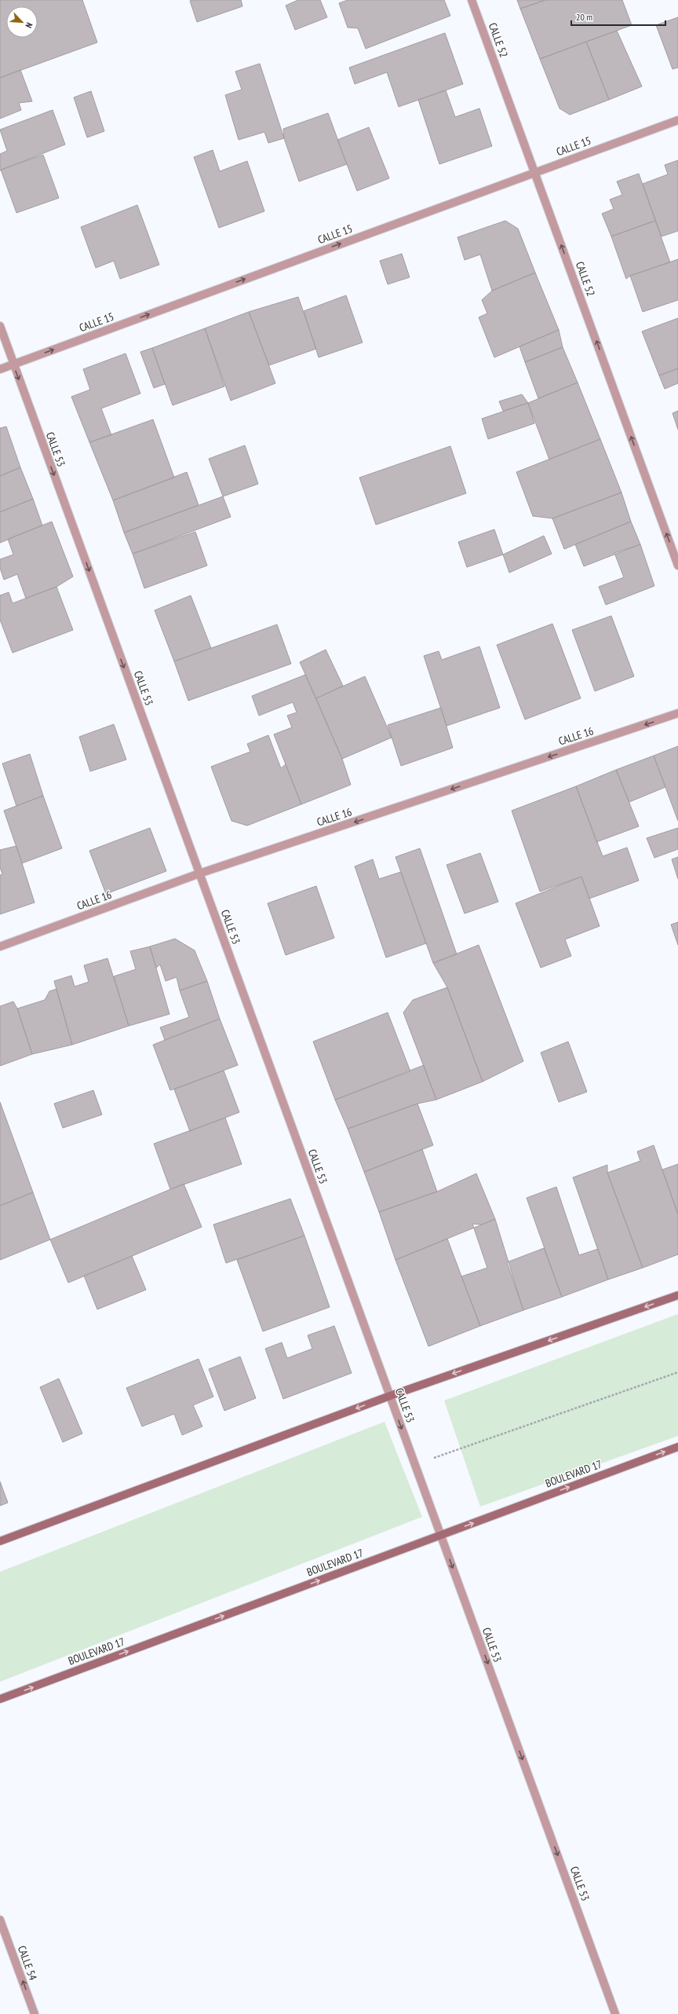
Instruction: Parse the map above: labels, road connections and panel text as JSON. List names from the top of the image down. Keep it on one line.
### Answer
{"streets":{"main road":["BOULEVARD 17"],"street":["CALLE 52","CALLE 15","CALLE 53","CALLE 16","CALLE 54"]},"crossings":[["CALLE 52","CALLE 15"],["CALLE 15","CALLE 53"],["CALLE 53","CALLE 16"],["CALLE 53","BOULEVARD 17"]],"one_way":["CALLE 52","CALLE 15","CALLE 53","CALLE 16","BOULEVARD 17","CALLE 54"],"scale_bar":"20 m","north":"bottom right"}
